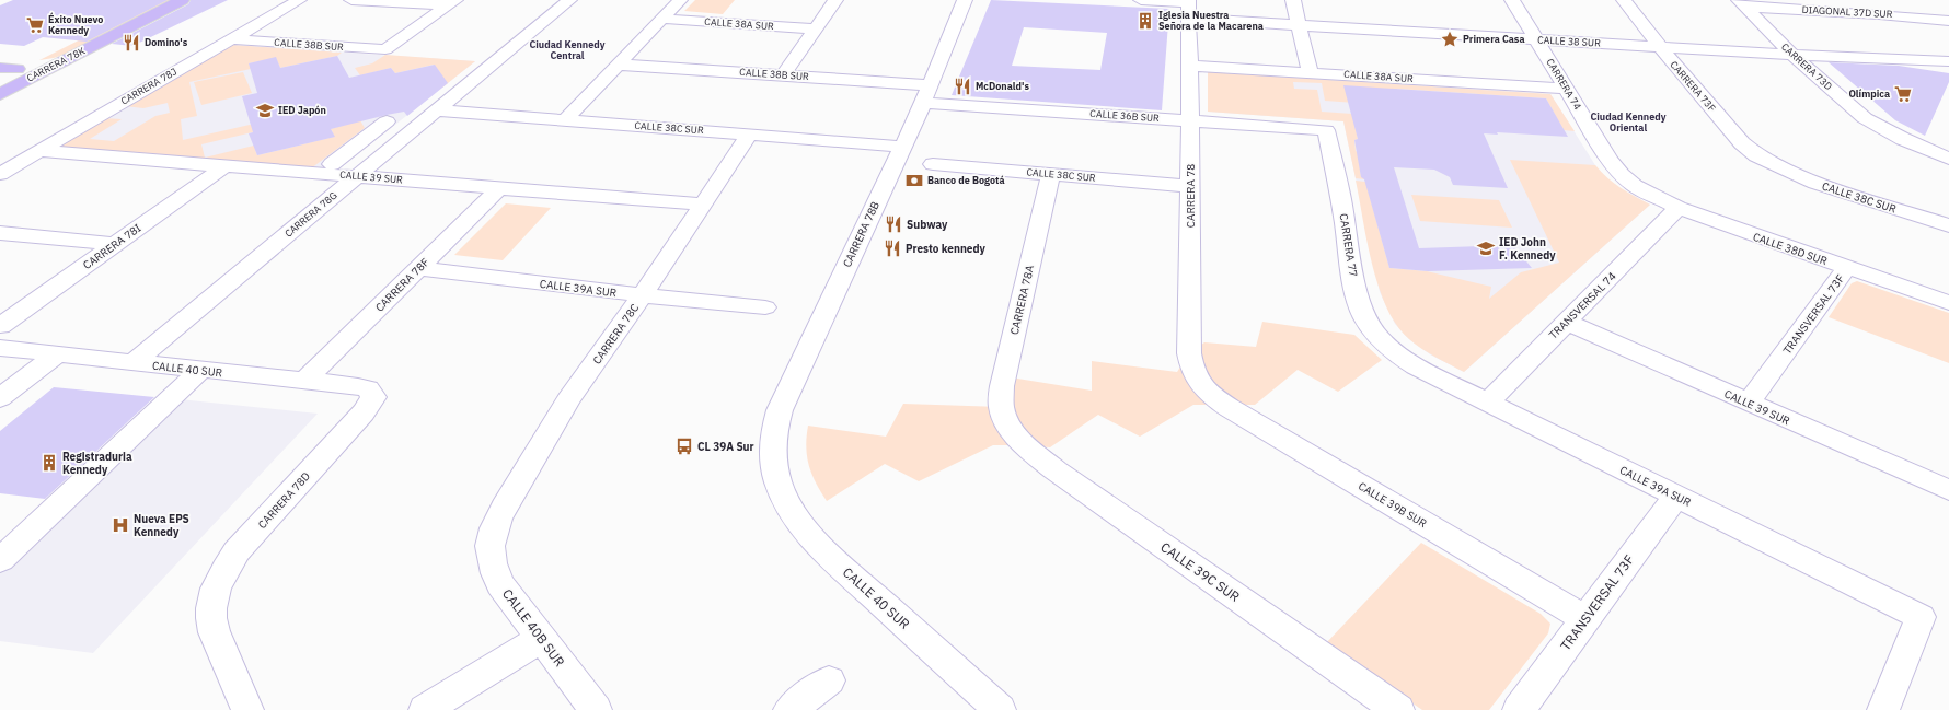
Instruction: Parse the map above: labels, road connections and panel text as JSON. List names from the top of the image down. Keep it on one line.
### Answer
{"streets":{"main road":["CARRERA 78K"],"street":["DIAGONAL 37D SUR","CALLE 38A SUR","CALLE 38 SUR","CALLE 38B SUR","CARRERA 73D","CARRERA 74","CARRERA 78J","CARRERA 73F","CALLE 36B SUR","CALLE 38C SUR","CALLE 39 SUR","CARRERA 78","CARRERA 78G","CARRERA 78B","CARRERA 77","CARRERA 78I","CALLE 38D SUR","CARRERA 78F","CALLE 39A SUR","CARRERA 78A","TRANSVERSAL 74","TRANSVERSAL 73F","CARRERA 78C","CALLE 40 SUR","CARRERA 78D","CALLE 39B SUR","CALLE 39C SUR","CALLE 40B SUR"]},"crossings":[["DIAGONAL 37D SUR","CARRERA 73D"],["CALLE 38A SUR","CARRERA 74"],["CALLE 38A SUR","CARRERA 78"],["CALLE 38 SUR","CARRERA 73D"],["CALLE 38 SUR","CARRERA 74"],["CALLE 38 SUR","CARRERA 73F"],["CALLE 38 SUR","CARRERA 78"],["CALLE 38B SUR","CARRERA 78J"],["CALLE 38B SUR","CARRERA 78B"],["CARRERA 74","CALLE 38D SUR"],["CARRERA 78J","CALLE 39 SUR"],["CARRERA 73F","CALLE 38C SUR"],["CALLE 36B SUR","CARRERA 78"],["CALLE 36B SUR","CARRERA 78B"],["CALLE 36B SUR","CARRERA 77"],["CALLE 38C SUR","CARRERA 78"],["CALLE 38C SUR","CARRERA 78G"],["CALLE 38C SUR","CARRERA 78B"],["CALLE 38C SUR","CARRERA 78A"],["CALLE 38C SUR","CARRERA 78C"],["CALLE 39 SUR","CARRERA 78G"],["CALLE 39 SUR","CARRERA 78I"],["CALLE 39 SUR","CARRERA 78F"],["CALLE 39 SUR","TRANSVERSAL 74"],["CALLE 39 SUR","TRANSVERSAL 73F"],["CALLE 39 SUR","CARRERA 78C"],["CARRERA 78","CALLE 39B SUR"],["CARRERA 78G","CALLE 40 SUR"],["CARRERA 78B","CALLE 40 SUR"],["CARRERA 77","CALLE 39A SUR"],["CALLE 38D SUR","TRANSVERSAL 74"],["CALLE 38D SUR","TRANSVERSAL 73F"],["CARRERA 78F","CALLE 39A SUR"],["CARRERA 78F","CALLE 40 SUR"],["CALLE 39A SUR","TRANSVERSAL 74"],["CALLE 39A SUR","TRANSVERSAL 73F"],["CALLE 39A SUR","CARRERA 78C"],["CARRERA 78A","CALLE 39C SUR"],["TRANSVERSAL 73F","CALLE 39B SUR"],["CARRERA 78C","CALLE 40B SUR"],["CALLE 40 SUR","CARRERA 78D"]],"districts":["Ciudad Kennedy Central","Ciudad Kennedy Oriental"],"places":{"building":["Iglesia Nuestra Señora de la Macarena","Registraduria Kennedy"],"supermarket":["Éxito Nuevo Kennedy","Olímpica"],"place":["Primera Casa"],"restaurant":["Domino's","McDonald's","Subway","Presto kennedy"],"school or university":["IED Japón","IED John F. Kennedy"],"bank":["Banco de Bogotá"],"bus stop":["CL 39A Sur"],"hospital":["Nueva EPS Kennedy"]}}
